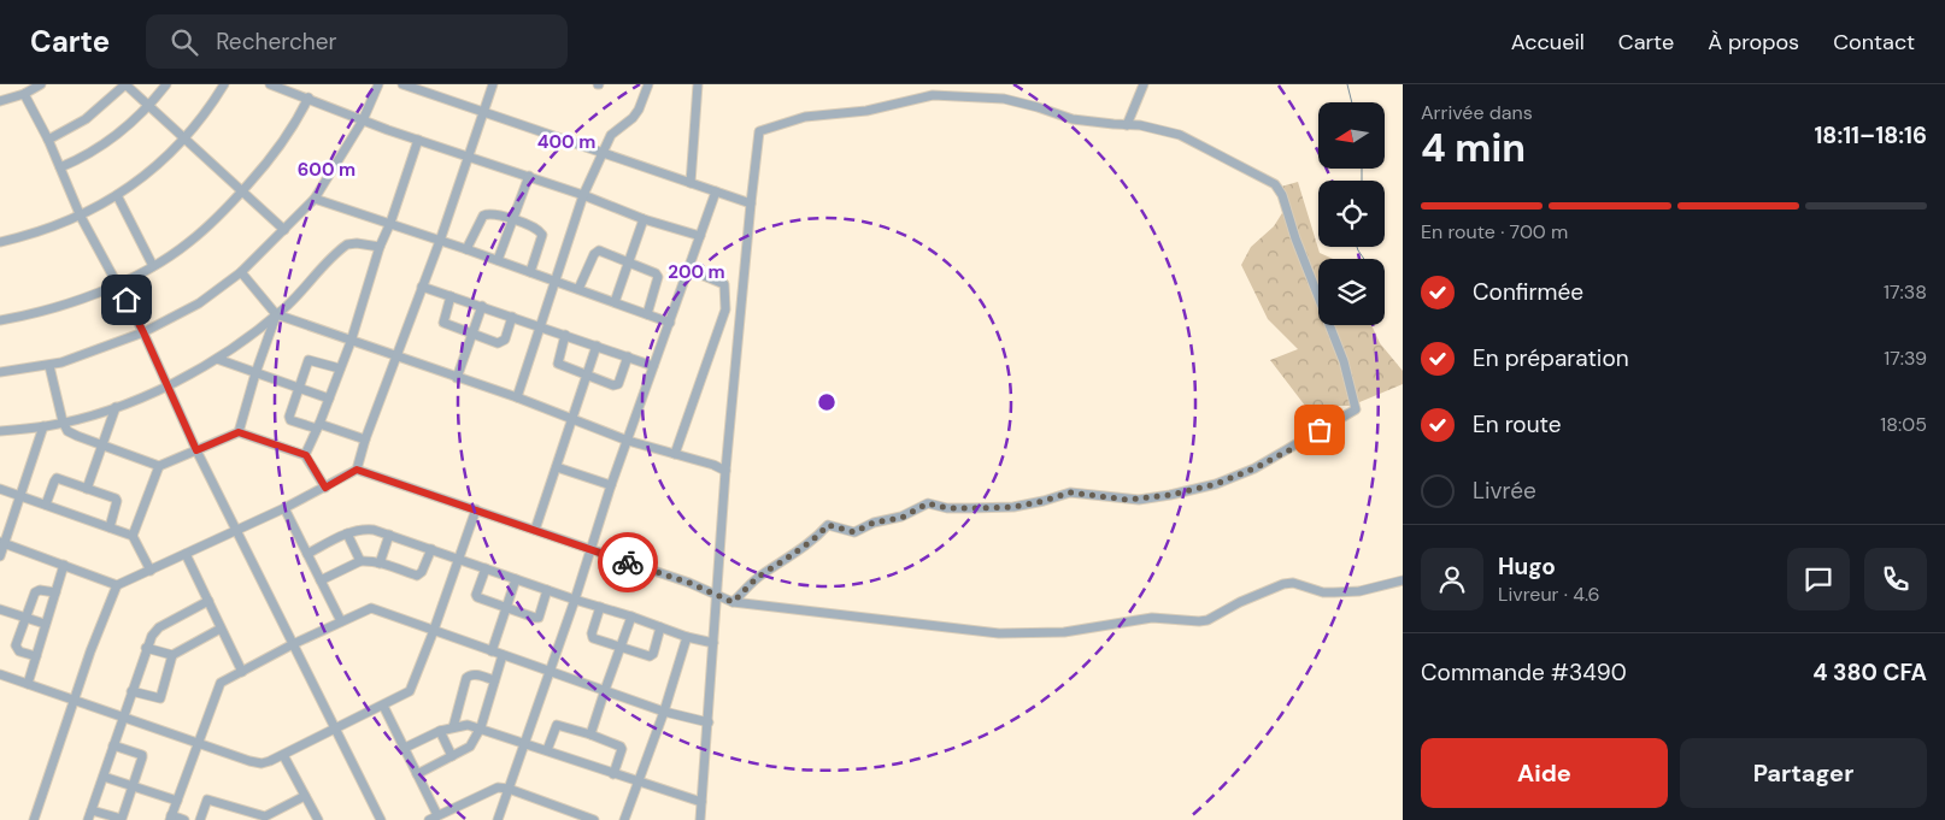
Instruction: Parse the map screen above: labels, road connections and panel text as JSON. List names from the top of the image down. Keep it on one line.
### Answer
{"north":"left","page":{"header":"Carte","search":"Rechercher","nav":["Accueil","Carte","À propos","Contact"],"heading":["4 min","Arrivée dans","18:11–18:16"],"panel":["Hugo","Livreur · 4.6","Commande #3490","4 380 CFA"],"bar":"En route · 700 m","list":[["Confirmée","17:38"],["En préparation","17:39"],["En route","18:05"],"Livrée"],"buttons":["Aide","Partager"]},"rings":["400 m","600 m","200 m"]}
